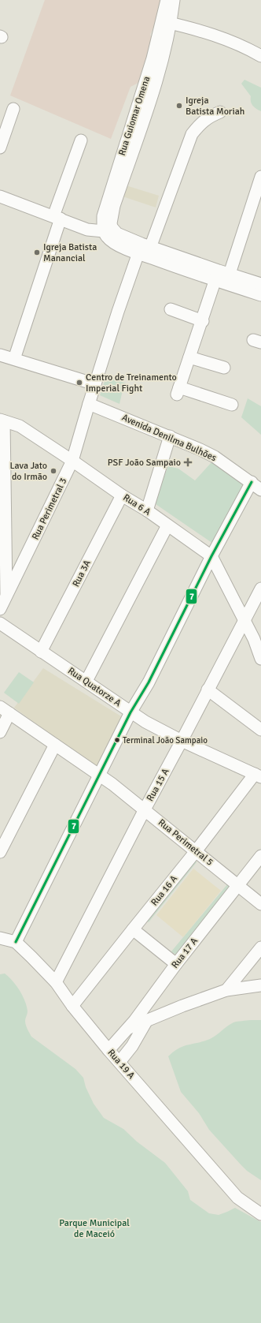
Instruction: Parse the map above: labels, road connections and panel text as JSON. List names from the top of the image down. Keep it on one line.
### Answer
{"streets":{"street":["Rua Guiomar Omena","Avenida Denilma Bulhões","Rua 6 A","Rua Perimetral 3","Rua 3A","Rua Quatorze A","Rua 15 A","Rua Perimetral 5","Rua 16 A","Rua 17 A","Rua 19 A"]},"crossings":[["Avenida Denilma Bulhões","Rua Perimetral 3"],["Rua 6 A","Rua Perimetral 3"],["Rua 6 A","Rua 3A"],["Rua 6 A","Rua 15 A"],["Rua 3A","Rua Quatorze A"],["Rua Quatorze A","Rua 15 A"],["Rua Quatorze A","Rua 16 A"],["Rua 15 A","Rua Perimetral 5"],["Rua 15 A","Rua 19 A"],["Rua Perimetral 5","Rua 16 A"],["Rua Perimetral 5","Rua 17 A"],["Rua 16 A","Rua 19 A"],["Rua 17 A","Rua 19 A"]],"parks":["Parque Municipal de Maceió"],"places":{"other":["Igreja Batista Moriah","Igreja Batista Manancial","Centro de Treinamento Imperial Fight","Lava Jato do Irmão","Terminal João Sampaio"],"health":["PSF João Sampaio"]},"lines":["transit line 7"]}
